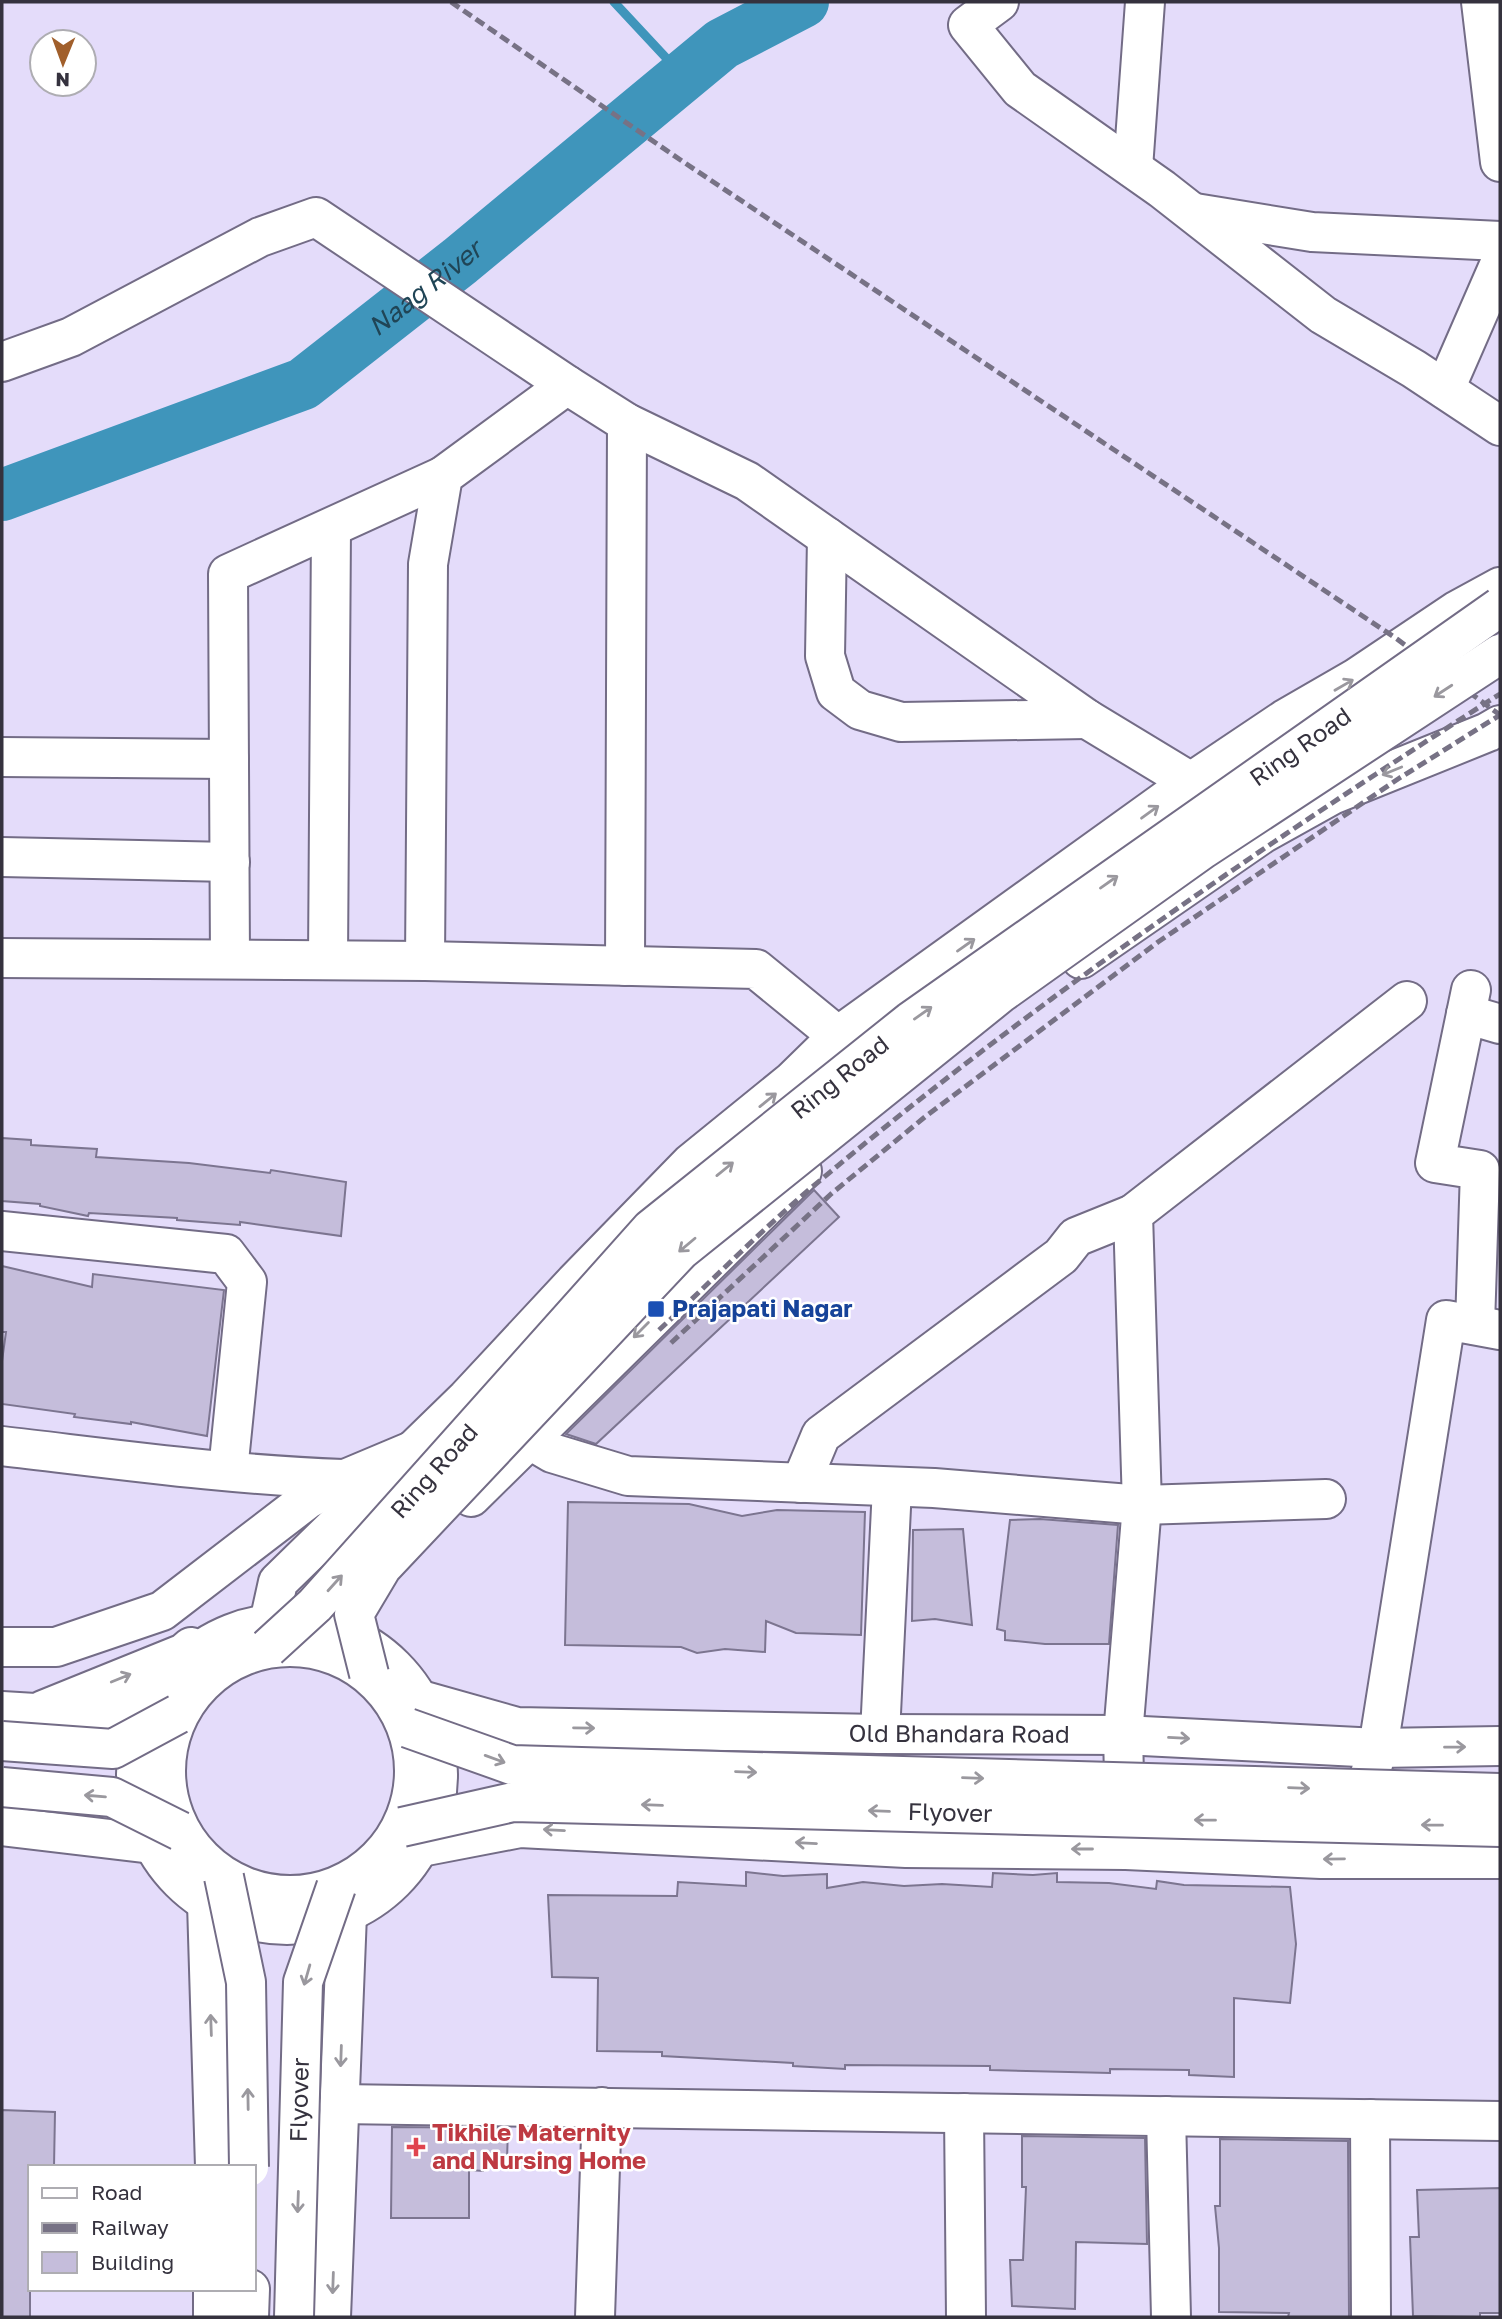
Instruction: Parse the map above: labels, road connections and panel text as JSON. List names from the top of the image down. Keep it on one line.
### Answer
{"streets":{"main road":["Ring Road","Old Bhandara Road","Flyover"]},"crossings":[["Old Bhandara Road","Flyover"]],"water":["Naag River"],"places":{"transit":["Prajapati Nagar"],"health":["Tikhile Maternity and Nursing Home"]},"legend":["Road","Railway","Building"],"north":"bottom"}
